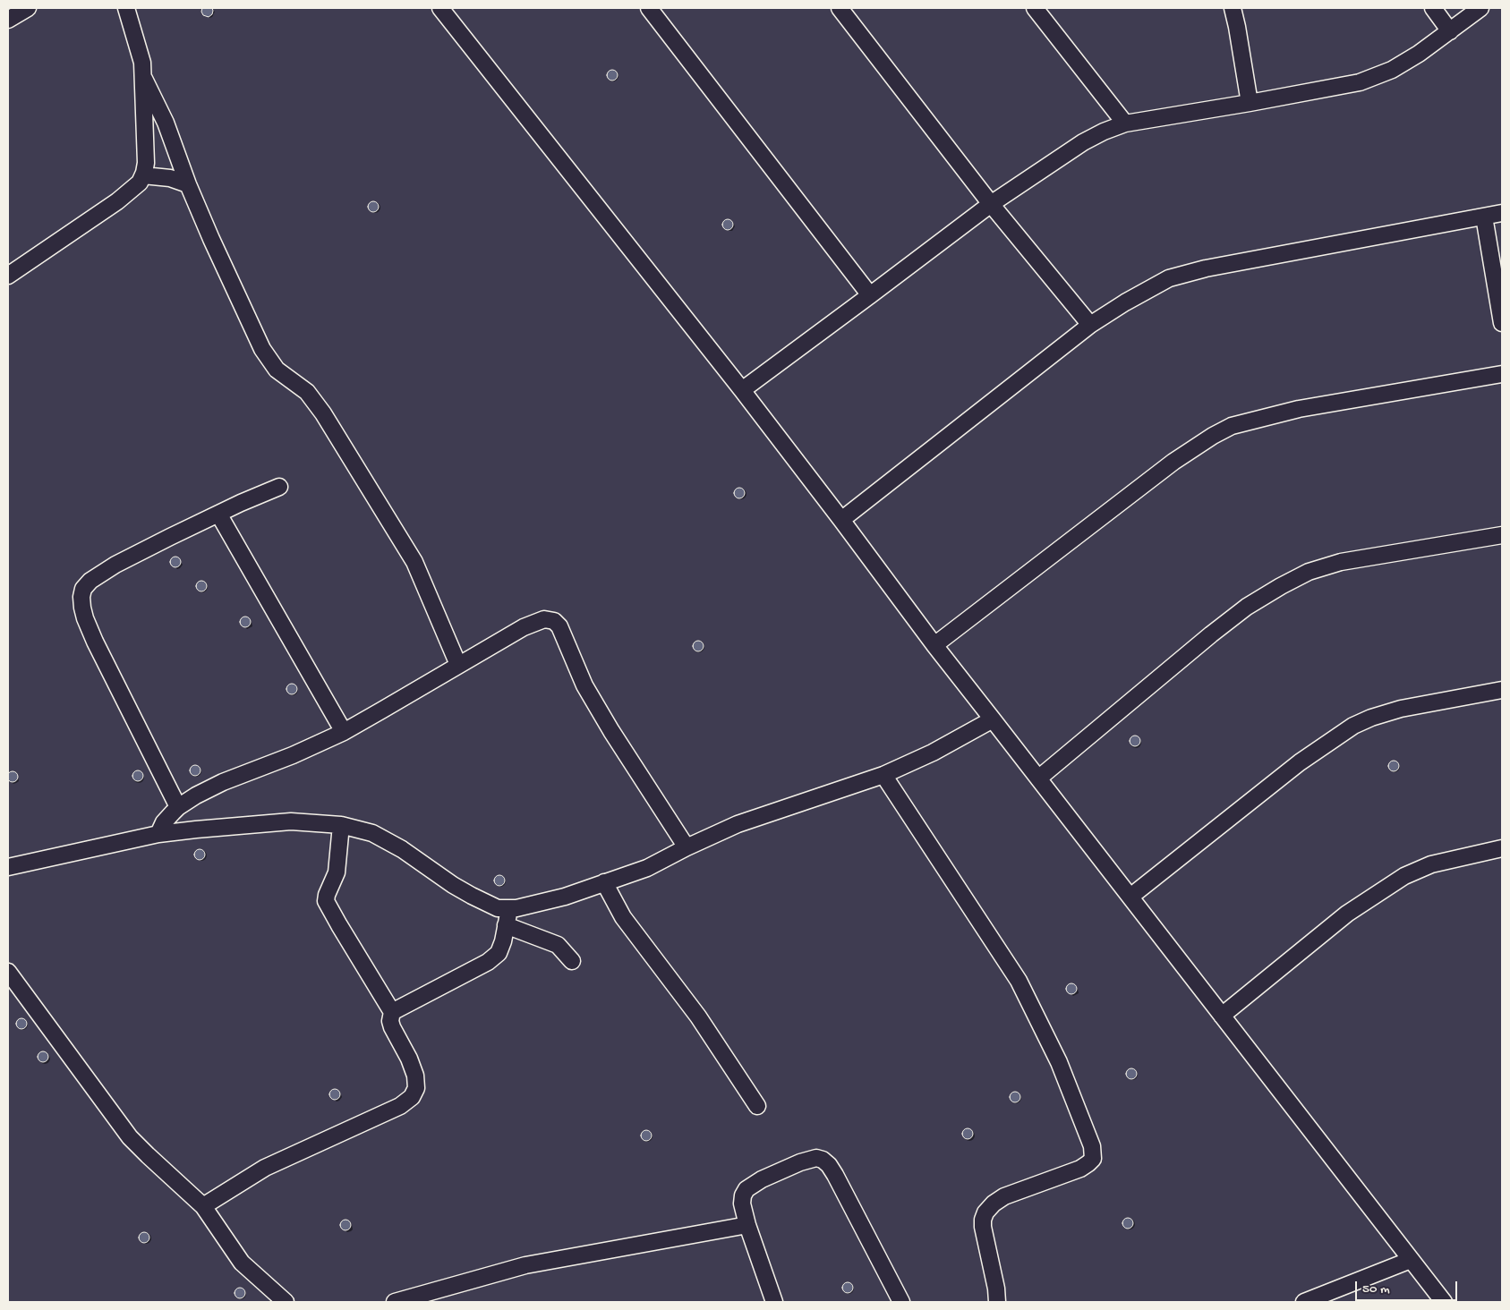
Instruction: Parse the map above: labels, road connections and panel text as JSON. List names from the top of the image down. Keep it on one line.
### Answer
{"scale_bar":"50 m"}
